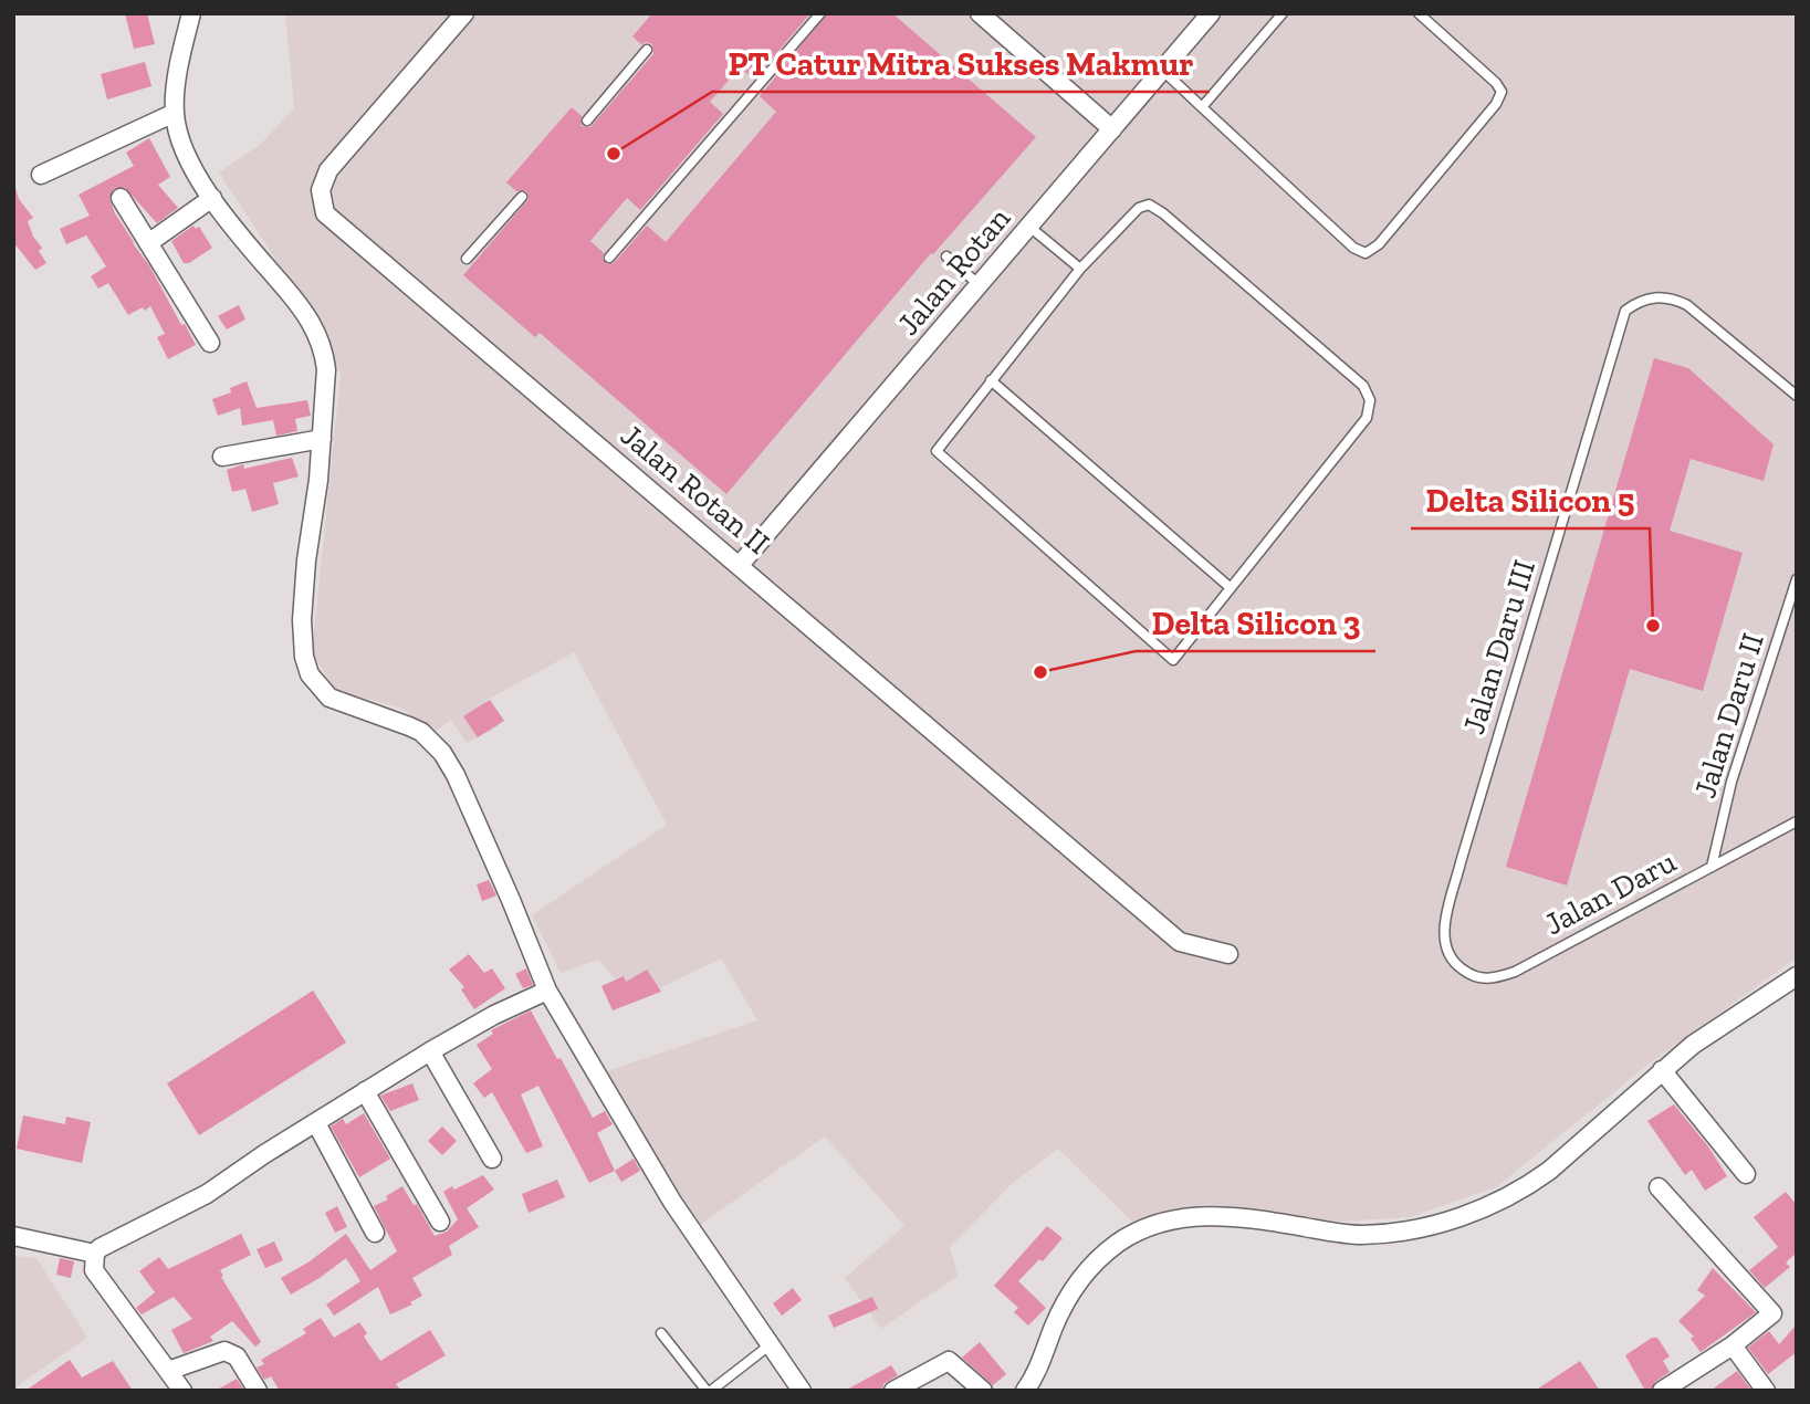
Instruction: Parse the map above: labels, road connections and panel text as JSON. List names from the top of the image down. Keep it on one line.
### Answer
{"streets":{"street":["Jalan Rotan","Jalan Rotan II"],"lane":["Jalan Daru III","Jalan Daru II","Jalan Daru"]},"crossings":[["Jalan Rotan","Jalan Rotan II"],["Jalan Daru III","Jalan Daru"],["Jalan Daru II","Jalan Daru"]],"places":["PT Catur Mitra Sukses Makmur","Delta Silicon 5","Delta Silicon 3"]}
